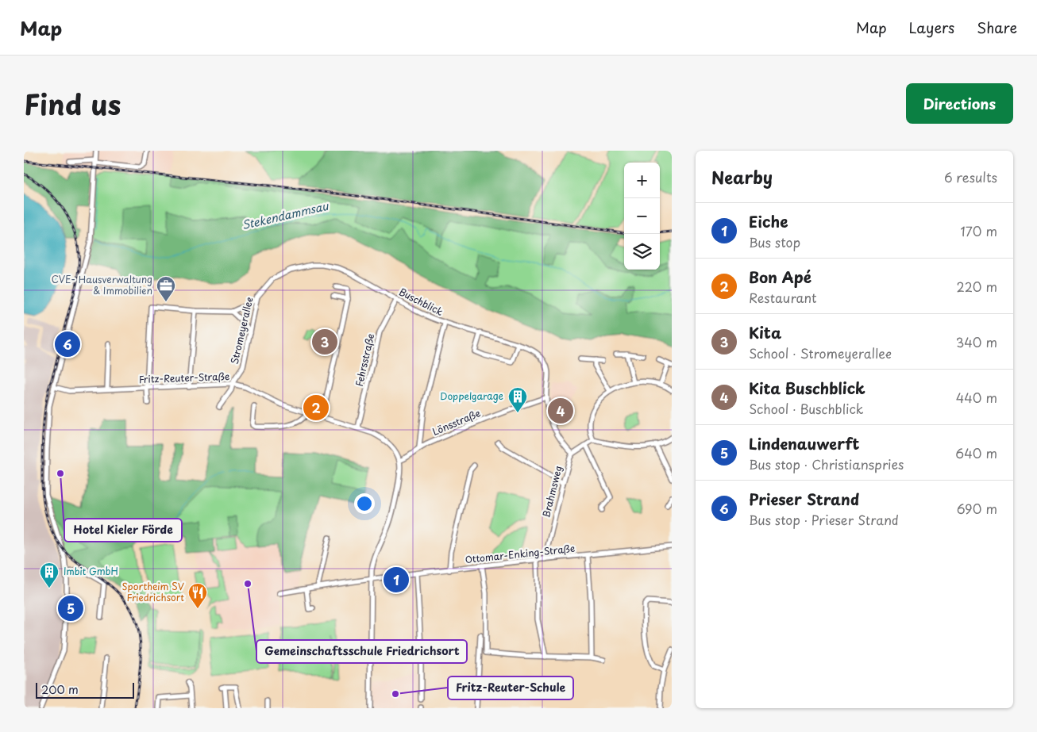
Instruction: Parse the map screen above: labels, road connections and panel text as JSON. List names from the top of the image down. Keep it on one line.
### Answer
{"streets":{"street":["Buschblick","Stromeyerallee","Fehrsstraße","Fritz-Reuter-Straße","Lönsstraße","Brahmsweg","Ottomar-Enking-Straße"]},"crossings":[["Buschblick","Stromeyerallee"],["Buschblick","Fehrsstraße"],["Buschblick","Lönsstraße"],["Buschblick","Brahmsweg"],["Stromeyerallee","Fritz-Reuter-Straße"],["Fehrsstraße","Fritz-Reuter-Straße"],["Fritz-Reuter-Straße","Lönsstraße"],["Brahmsweg","Ottomar-Enking-Straße"]],"water":["Stekendammsau"],"places":{"office":["CVE- Hausverwaltung & Immobilien"],"building":["Doppelgarage","lmbit GmbH"],"other":["Hotel Kieler Förde","Gemeinschaftsschule Friedrichsort","Fritz-Reuter-Schule"],"restaurant":["Sportheim SV Friedrichsort"]},"scale_bar":"200 m","page":{"header":"Map","nav":["Map","Layers","Share"],"title":"Find us","buttons":"Directions","heading":["Nearby","6 results"],"map_buttons":["+","−"],"list":[{"mark":"1","name":"Eiche","note":"Bus stop","value":"170 m"},{"mark":"2","name":"Bon Apé","note":"Restaurant","value":"220 m"},{"mark":"3","name":"Kita","note":"School · Stromeyerallee","value":"340 m"},{"mark":"4","name":"Kita Buschblick","note":"School · Buschblick","value":"440 m"},{"mark":"5","name":"Lindenauwerft","note":"Bus stop · Christianspries","value":"640 m"},{"mark":"6","name":"Prieser Strand","note":"Bus stop · Prieser Strand","value":"690 m"}],"pins":["3","6","2","4","1","5"],"scale":"200 m"}}
